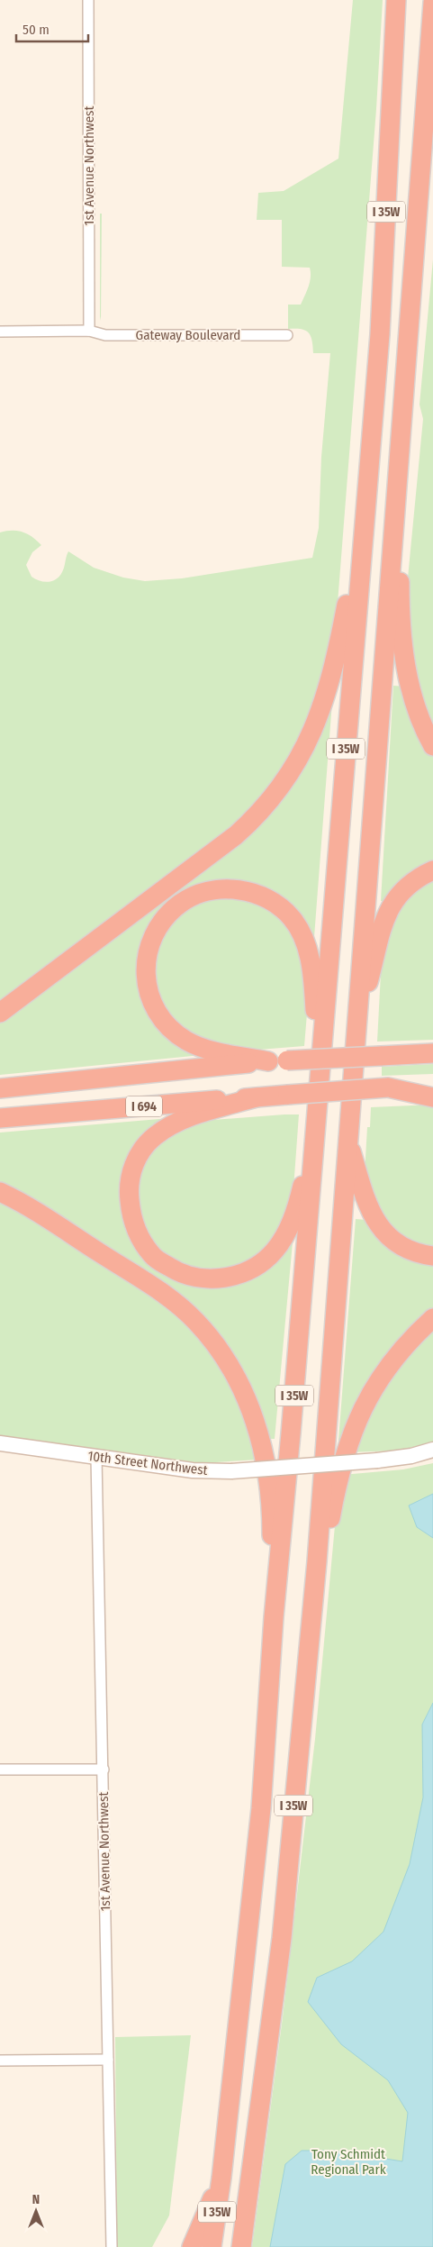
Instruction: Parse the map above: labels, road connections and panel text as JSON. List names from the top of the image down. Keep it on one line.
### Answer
{"streets":{"highway":["I 35W","I 694"],"street":["1st Avenue Northwest","Gateway Boulevard","10th Street Northwest"]},"crossings":[["1st Avenue Northwest","Gateway Boulevard"],["1st Avenue Northwest","10th Street Northwest"]],"parks":["Tony Schmidt Regional Park"],"scale_bar":"50 m","north":"top"}
